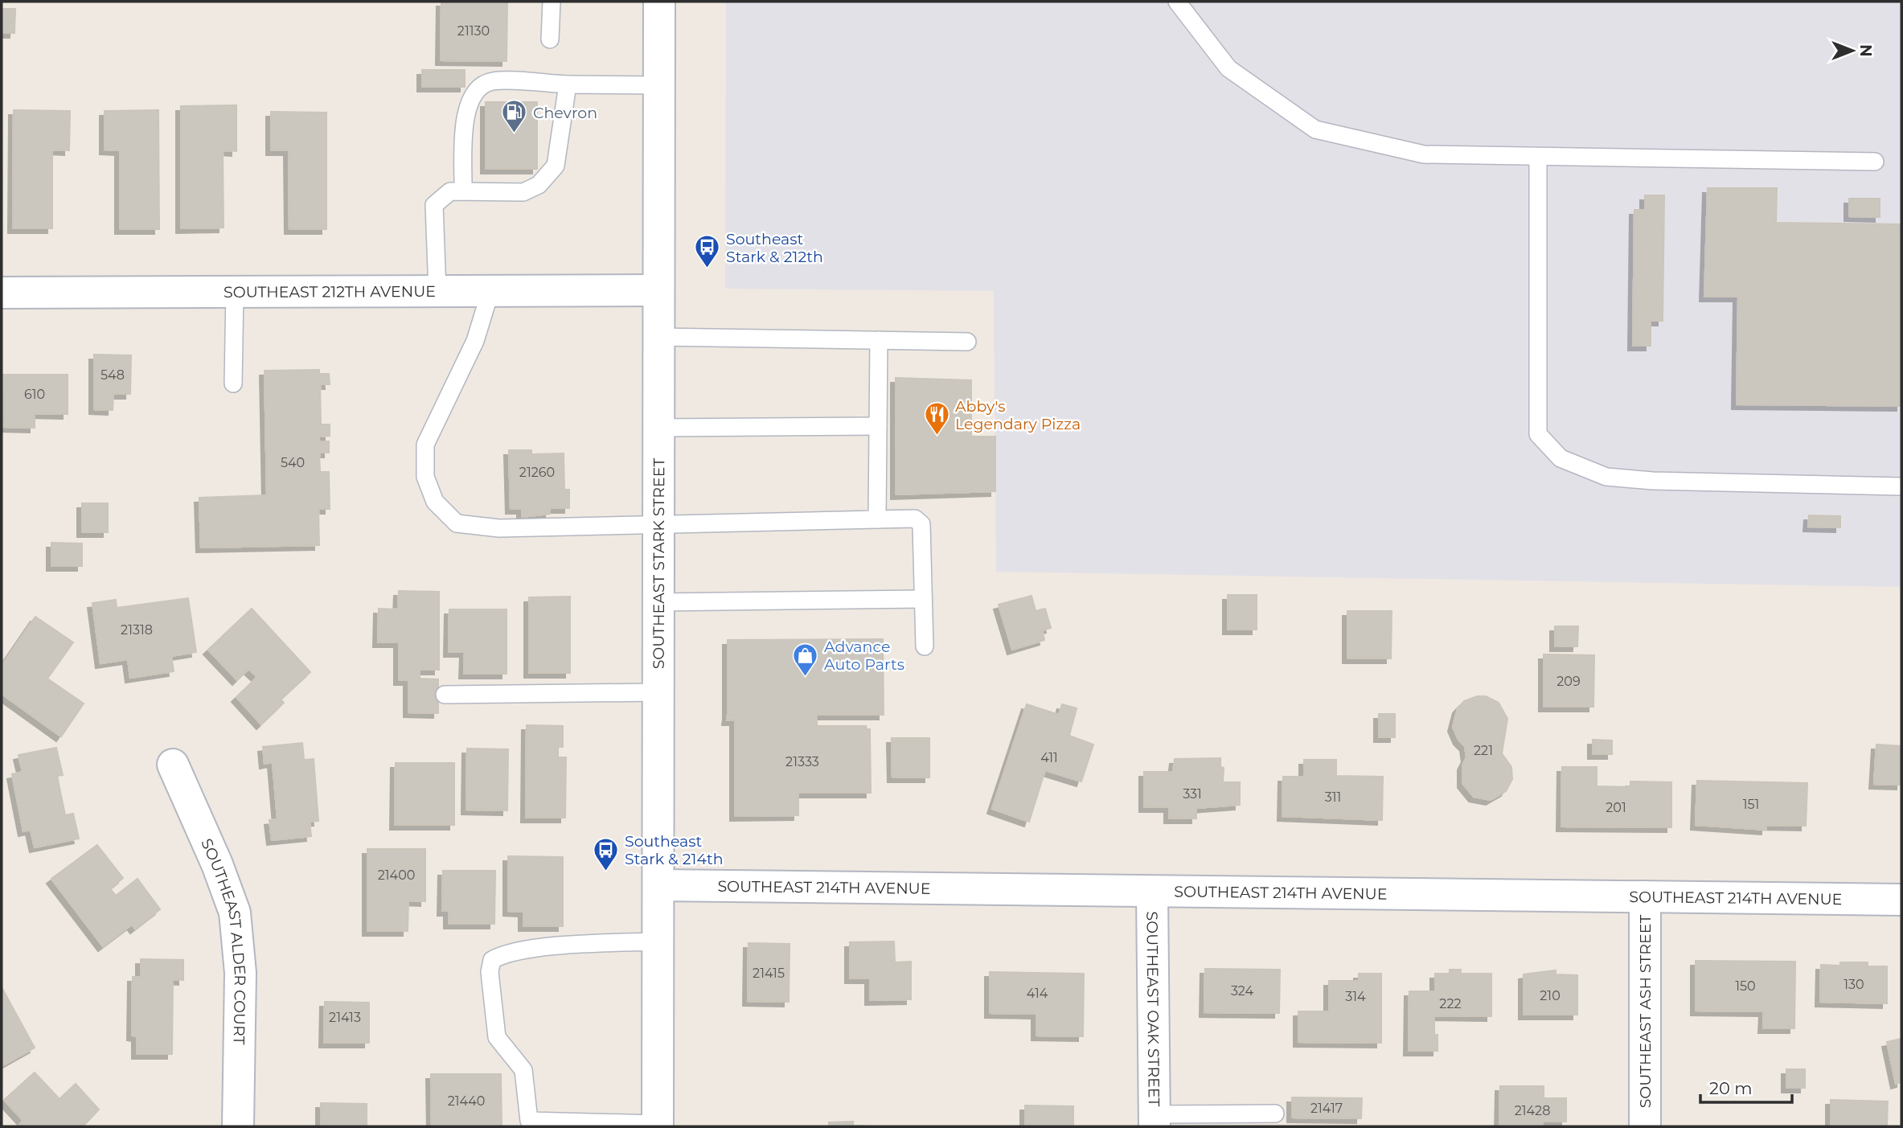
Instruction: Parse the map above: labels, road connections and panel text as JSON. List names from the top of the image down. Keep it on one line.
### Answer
{"streets":{"street":["SOUTHEAST 212TH AVENUE","SOUTHEAST STARK STREET","SOUTHEAST 214TH AVENUE","SOUTHEAST ALDER COURT","SOUTHEAST OAK STREET","SOUTHEAST ASH STREET"]},"crossings":[["SOUTHEAST 212TH AVENUE","SOUTHEAST STARK STREET"],["SOUTHEAST STARK STREET","SOUTHEAST 214TH AVENUE"],["SOUTHEAST 214TH AVENUE","SOUTHEAST OAK STREET"],["SOUTHEAST 214TH AVENUE","SOUTHEAST ASH STREET"]],"places":{"fuel station":["Chevron"],"bus stop":["Southeast Stark & 212th","Southeast Stark & 214th"],"restaurant":["Abby's Legendary Pizza"],"shop":["Advance Auto Parts"]},"house_numbers":["21130","548","610","540","21260","21318","209","221","411","21333","331","311","151","201","21400","21415","130","150","324","414","210","314","222","21413","21440","21417","21428"],"scale_bar":"20 m","north":"right"}
